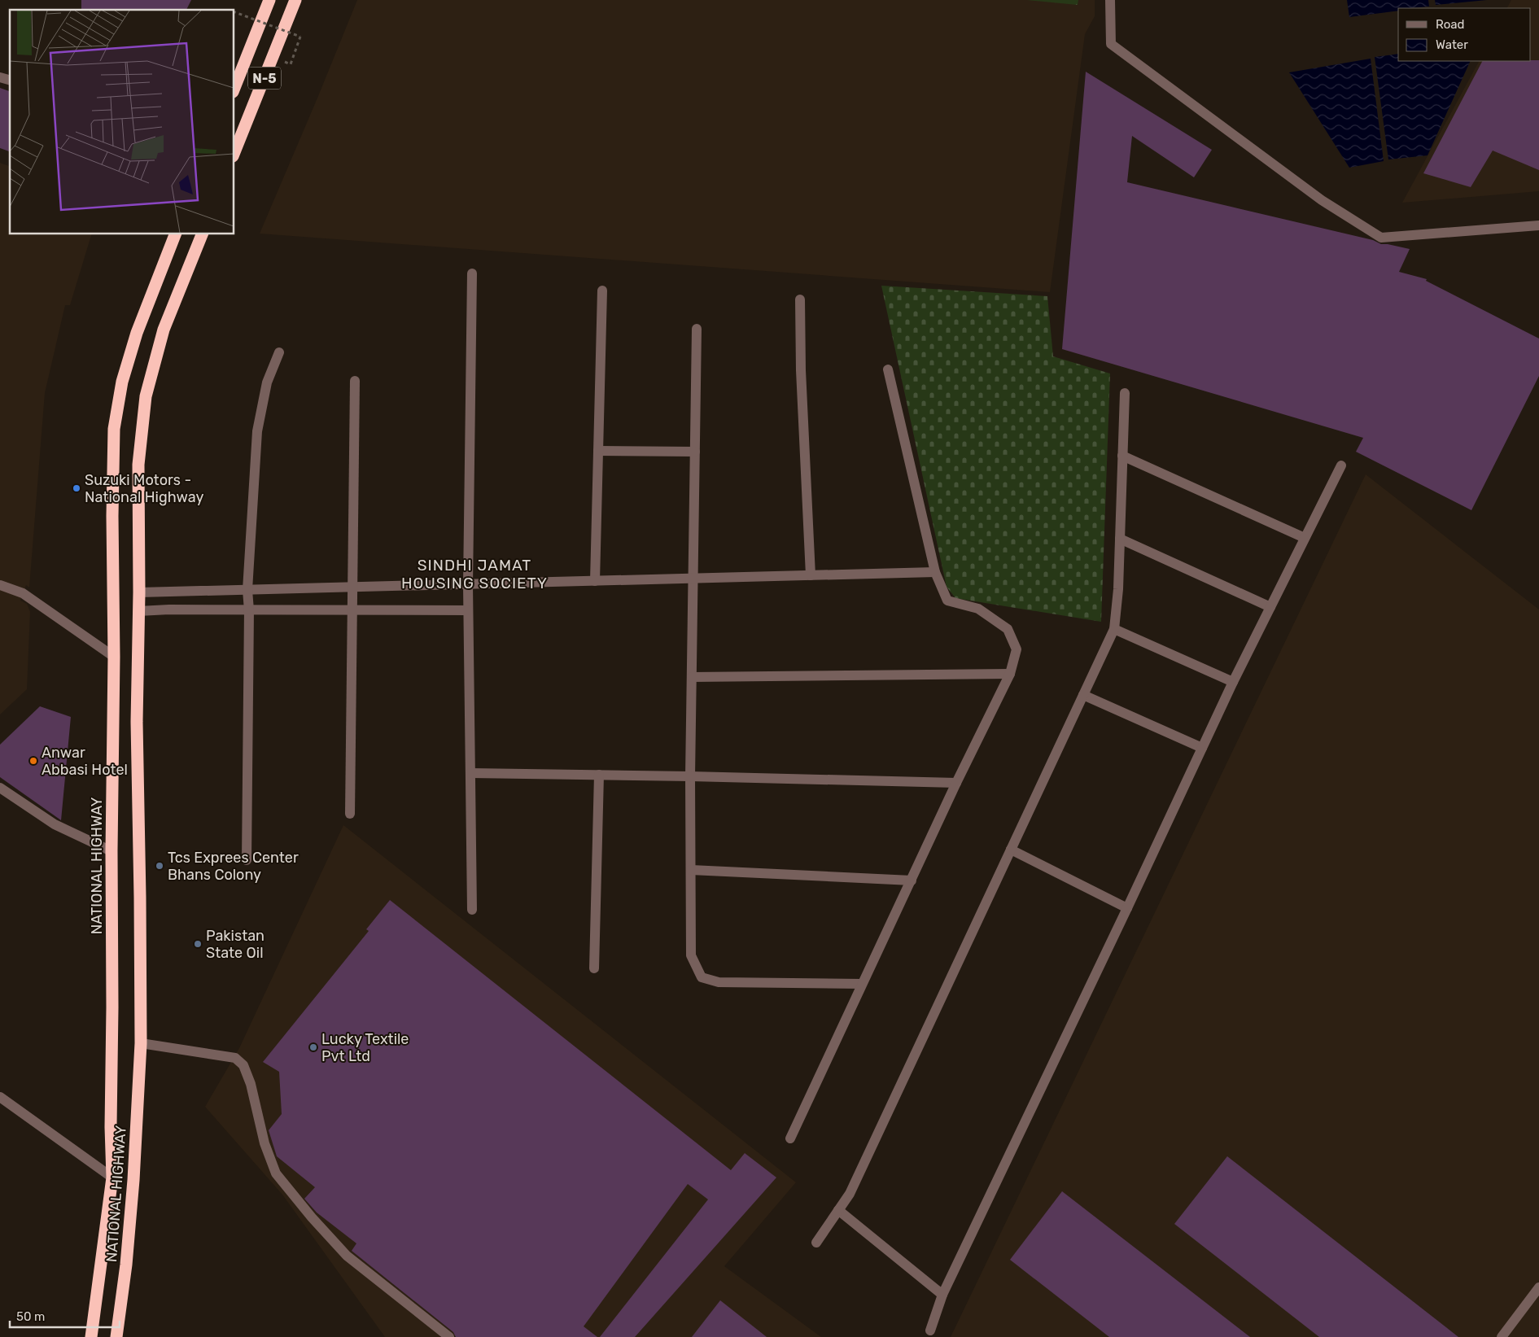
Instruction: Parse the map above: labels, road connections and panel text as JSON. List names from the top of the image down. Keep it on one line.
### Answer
{"streets":{"highway":["N-5","NATIONAL HIGHWAY"]},"districts":["SINDHI JAMAT HOUSING SOCIETY"],"places":["Suzuki Motors - National Highway","Anwar Abbasi Hotel","Tcs Exprees Center Bhans Colony","Pakistan State Oil","Lucky Textile Pvt Ltd"],"legend":["Road","Water"],"scale_bar":"50 m"}
